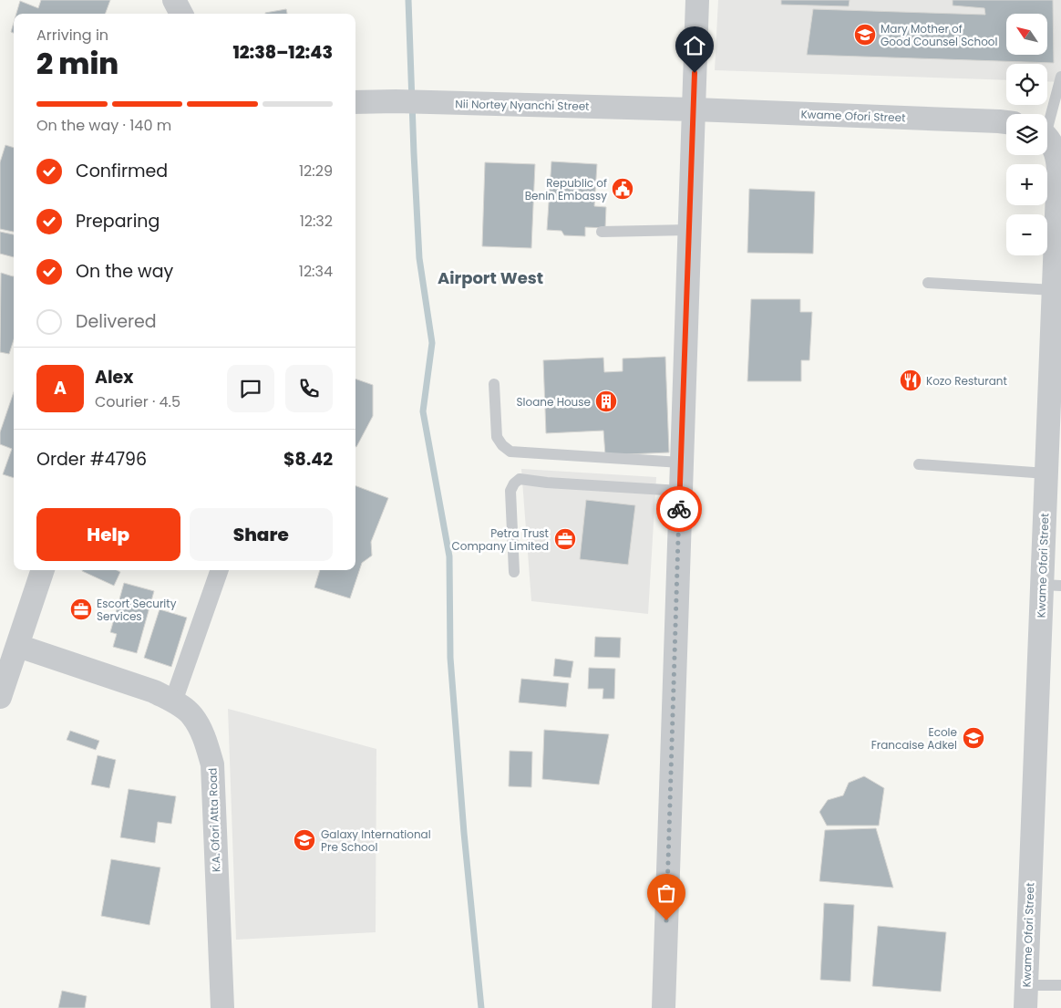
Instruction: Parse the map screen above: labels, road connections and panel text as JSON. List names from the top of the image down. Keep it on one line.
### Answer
{"streets":{"street":["Nii Nortey Nyanchi Street","Kwame Ofori Street","K.A. Ofori Atta Road"]},"crossings":[["Nii Nortey Nyanchi Street","Kwame Ofori Street"]],"districts":["Airport West"],"places":{"school or university":["Mary Mother of Good Counsel School","Ecole Francaise Adkel","Galaxy International Pre School"],"public building":["Republic of Benin Embassy"],"restaurant":["Kozo Resturant"],"building":["Sloane House"],"office":["Petra Trust Company Limited","Escort Security Services"]},"north":"top left","page":{"map_buttons":["+","−"],"heading":["2 min","Arriving in","12:38–12:43"],"panel":["Alex","Courier · 4.5","Order #4796","$8.42"],"bar":"On the way · 140 m","list":[["Confirmed","12:29"],["Preparing","12:32"],["On the way","12:34"],"Delivered"],"round":"A","buttons":["Help","Share"]}}
